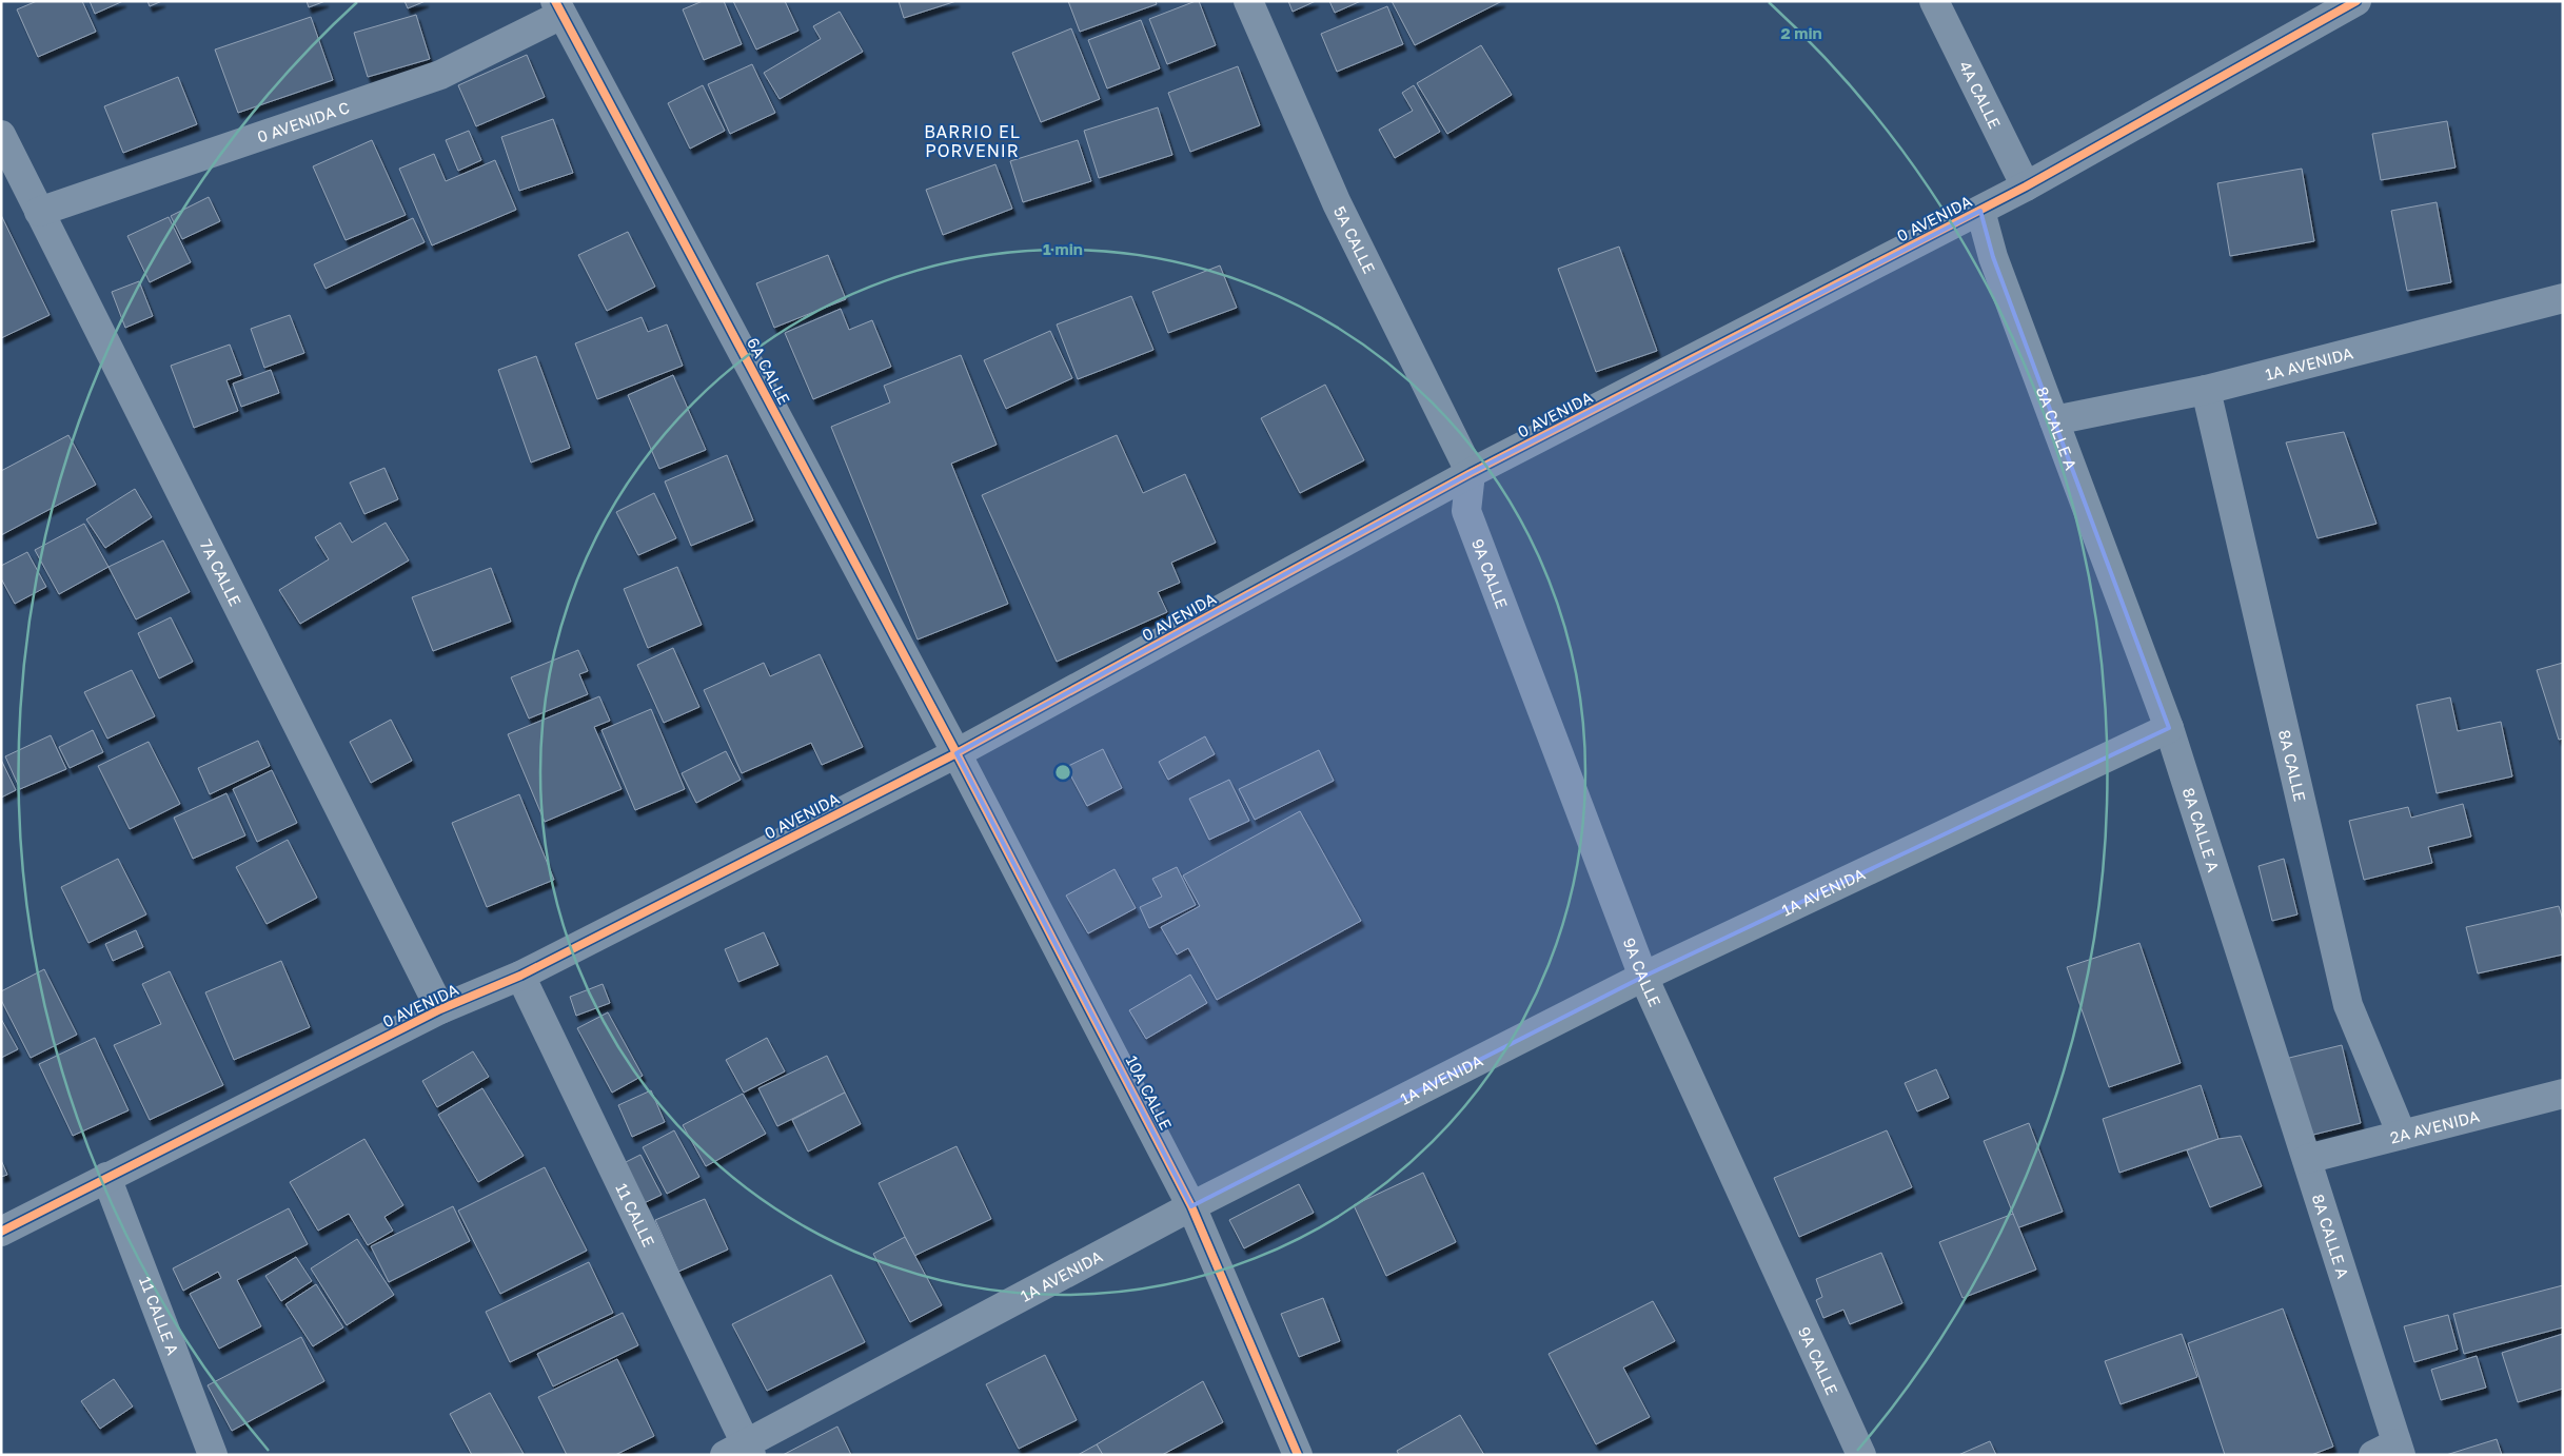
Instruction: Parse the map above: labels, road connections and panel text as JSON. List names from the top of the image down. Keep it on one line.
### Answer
{"streets":{"street":["4A CALLE","0 AVENIDA C","0 AVENIDA","5A CALLE","1A AVENIDA","6A CALLE","8A CALLE A","7A CALLE","9A CALLE","8A CALLE","10A CALLE","2A AVENIDA","11 CALLE","11 CALLE A"]},"crossings":[["4A CALLE","0 AVENIDA"],["0 AVENIDA C","6A CALLE"],["0 AVENIDA C","7A CALLE"],["0 AVENIDA","5A CALLE"],["0 AVENIDA","6A CALLE"],["0 AVENIDA","8A CALLE A"],["0 AVENIDA","7A CALLE"],["0 AVENIDA","9A CALLE"],["0 AVENIDA","10A CALLE"],["0 AVENIDA","11 CALLE"],["0 AVENIDA","11 CALLE A"],["5A CALLE","9A CALLE"],["1A AVENIDA","8A CALLE A"],["1A AVENIDA","9A CALLE"],["1A AVENIDA","8A CALLE"],["1A AVENIDA","10A CALLE"],["1A AVENIDA","11 CALLE"],["6A CALLE","10A CALLE"],["8A CALLE A","2A AVENIDA"],["8A CALLE","2A AVENIDA"]],"districts":["BARRIO EL PORVENIR"],"rings":["2 min","1 min"]}
